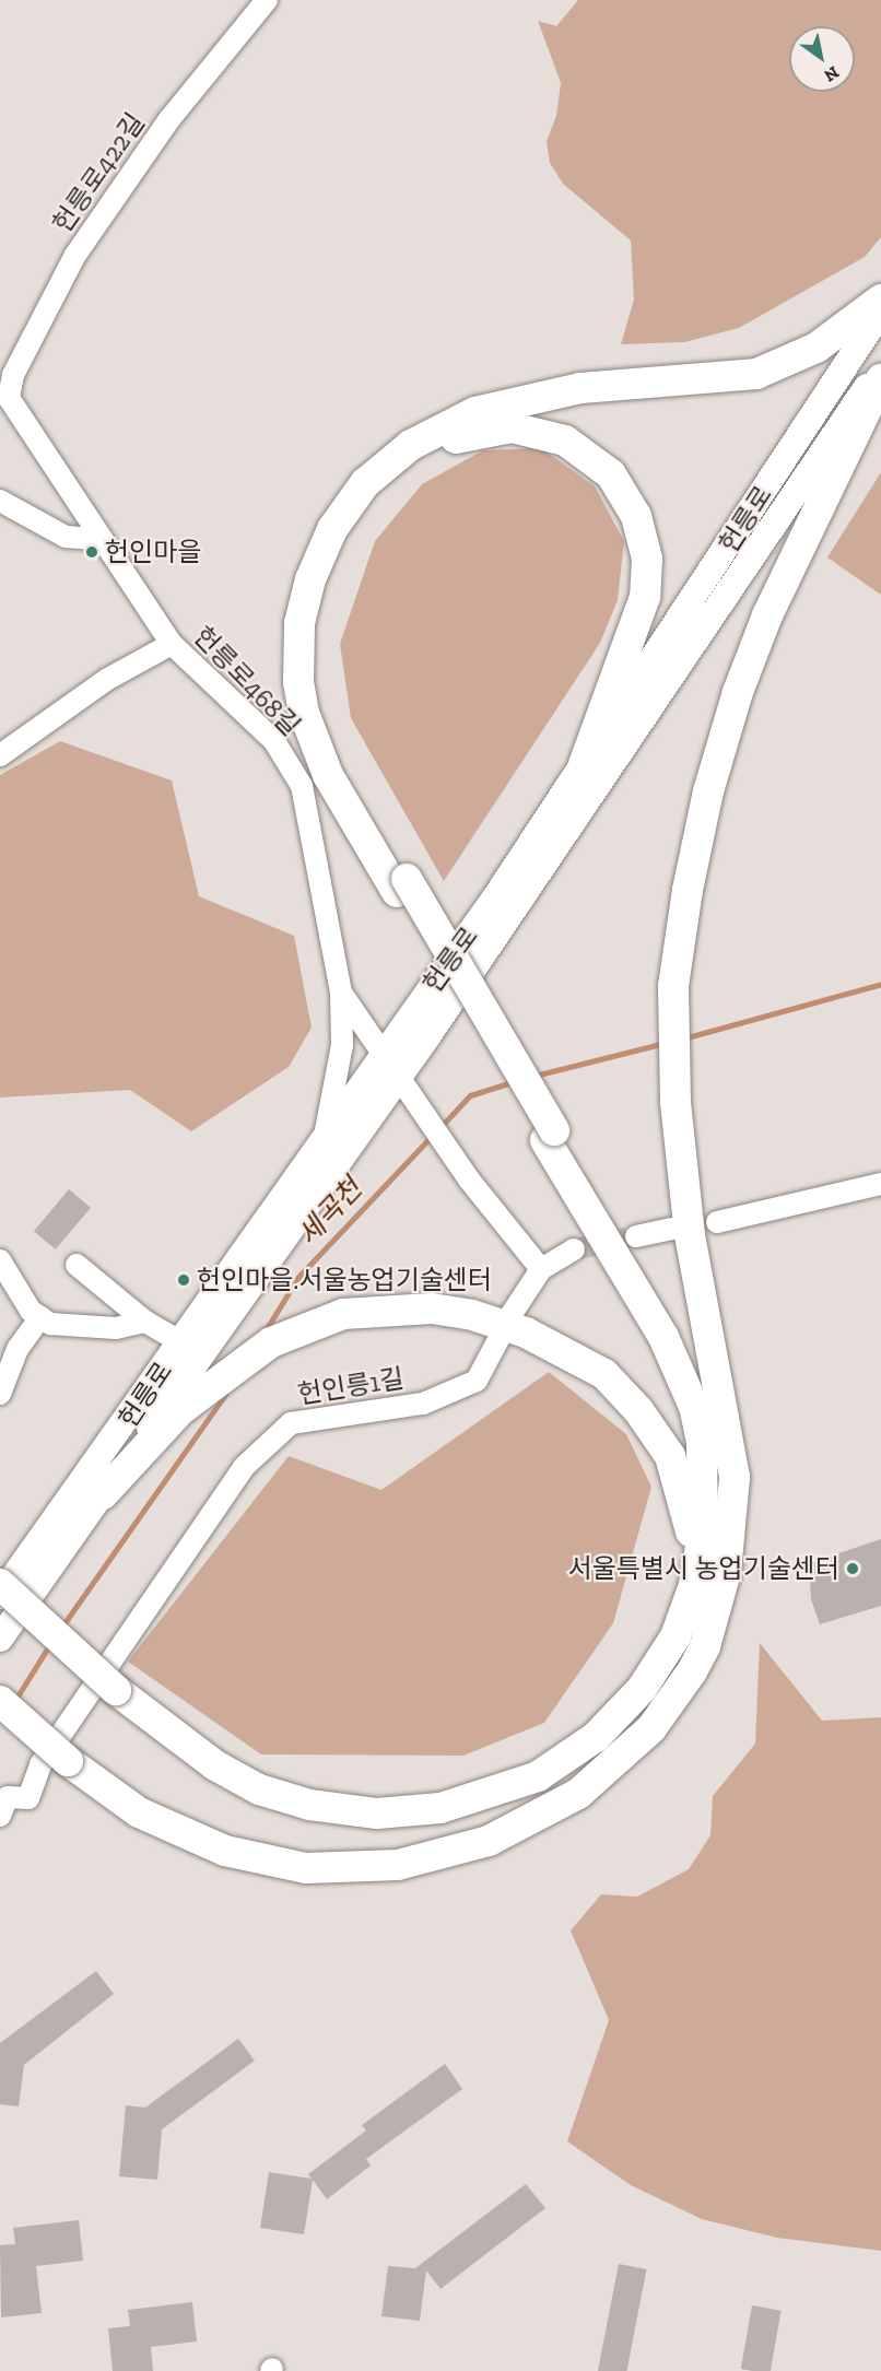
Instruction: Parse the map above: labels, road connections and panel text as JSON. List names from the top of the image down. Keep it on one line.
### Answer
{"streets":{"main road":["헌릉로"],"street":["헌릉로422길","헌릉로468길","헌인릉1길"]},"crossings":[["헌릉로422길","헌릉로468길"],["헌릉로","헌릉로468길"]],"water":["세곡천"],"places":["헌인마을","헌인마을.서울농업기술센터","서울특별시 농업기술센터"],"north":"bottom right"}
